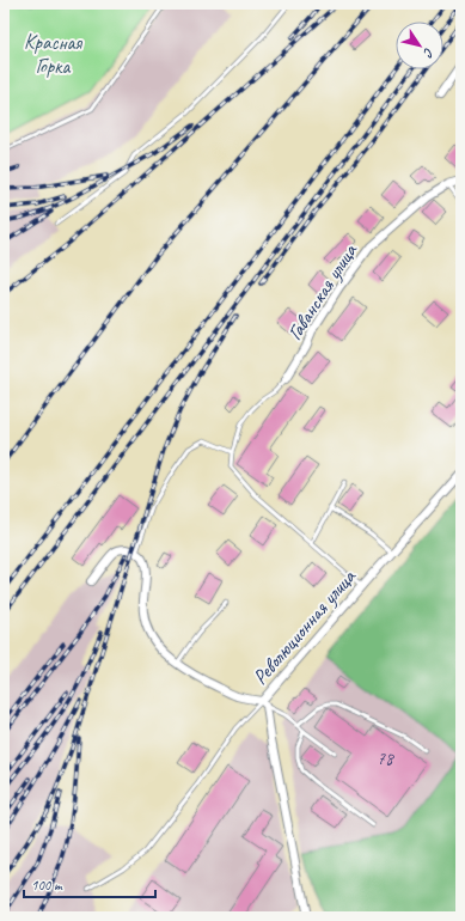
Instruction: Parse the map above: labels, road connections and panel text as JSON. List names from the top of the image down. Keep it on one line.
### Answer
{"streets":{"street":["Гаванская улица","Революционная улица"]},"parks":["Красная Горка"],"house_numbers":["78"],"scale_bar":"100 m","north":"bottom right"}
